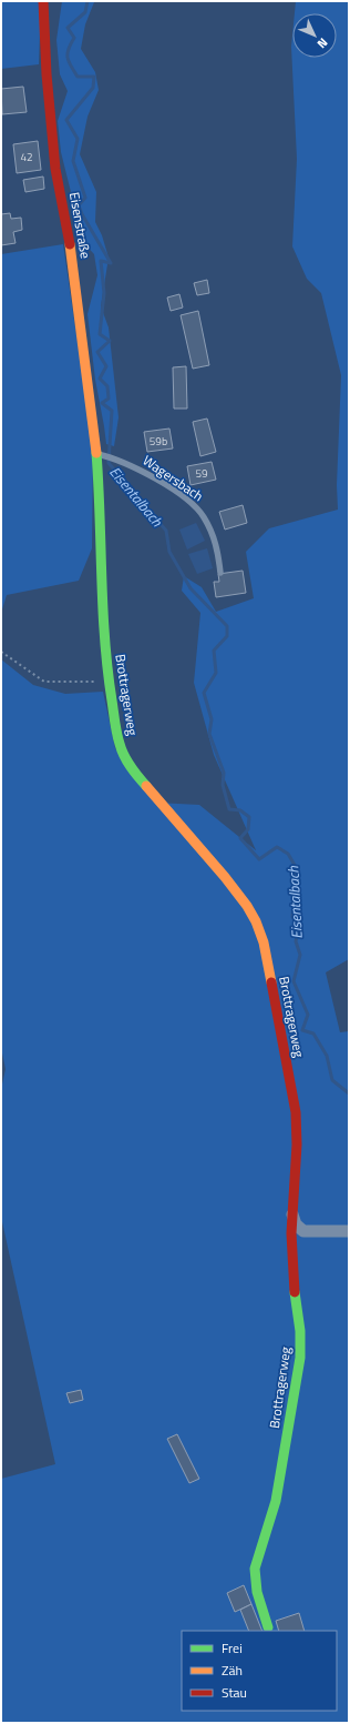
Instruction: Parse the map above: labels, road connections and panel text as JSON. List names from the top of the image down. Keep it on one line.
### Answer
{"streets":{"street":["Eisenstraße","Brottragerweg"],"lane":["Wagersbach"]},"crossings":[["Eisenstraße","Wagersbach"],["Eisenstraße","Brottragerweg"],["Wagersbach","Brottragerweg"]],"water":["Eisentalbach"],"house_numbers":["42","59b","59"],"legend":["Frei","Zäh","Stau"],"north":"bottom right"}
